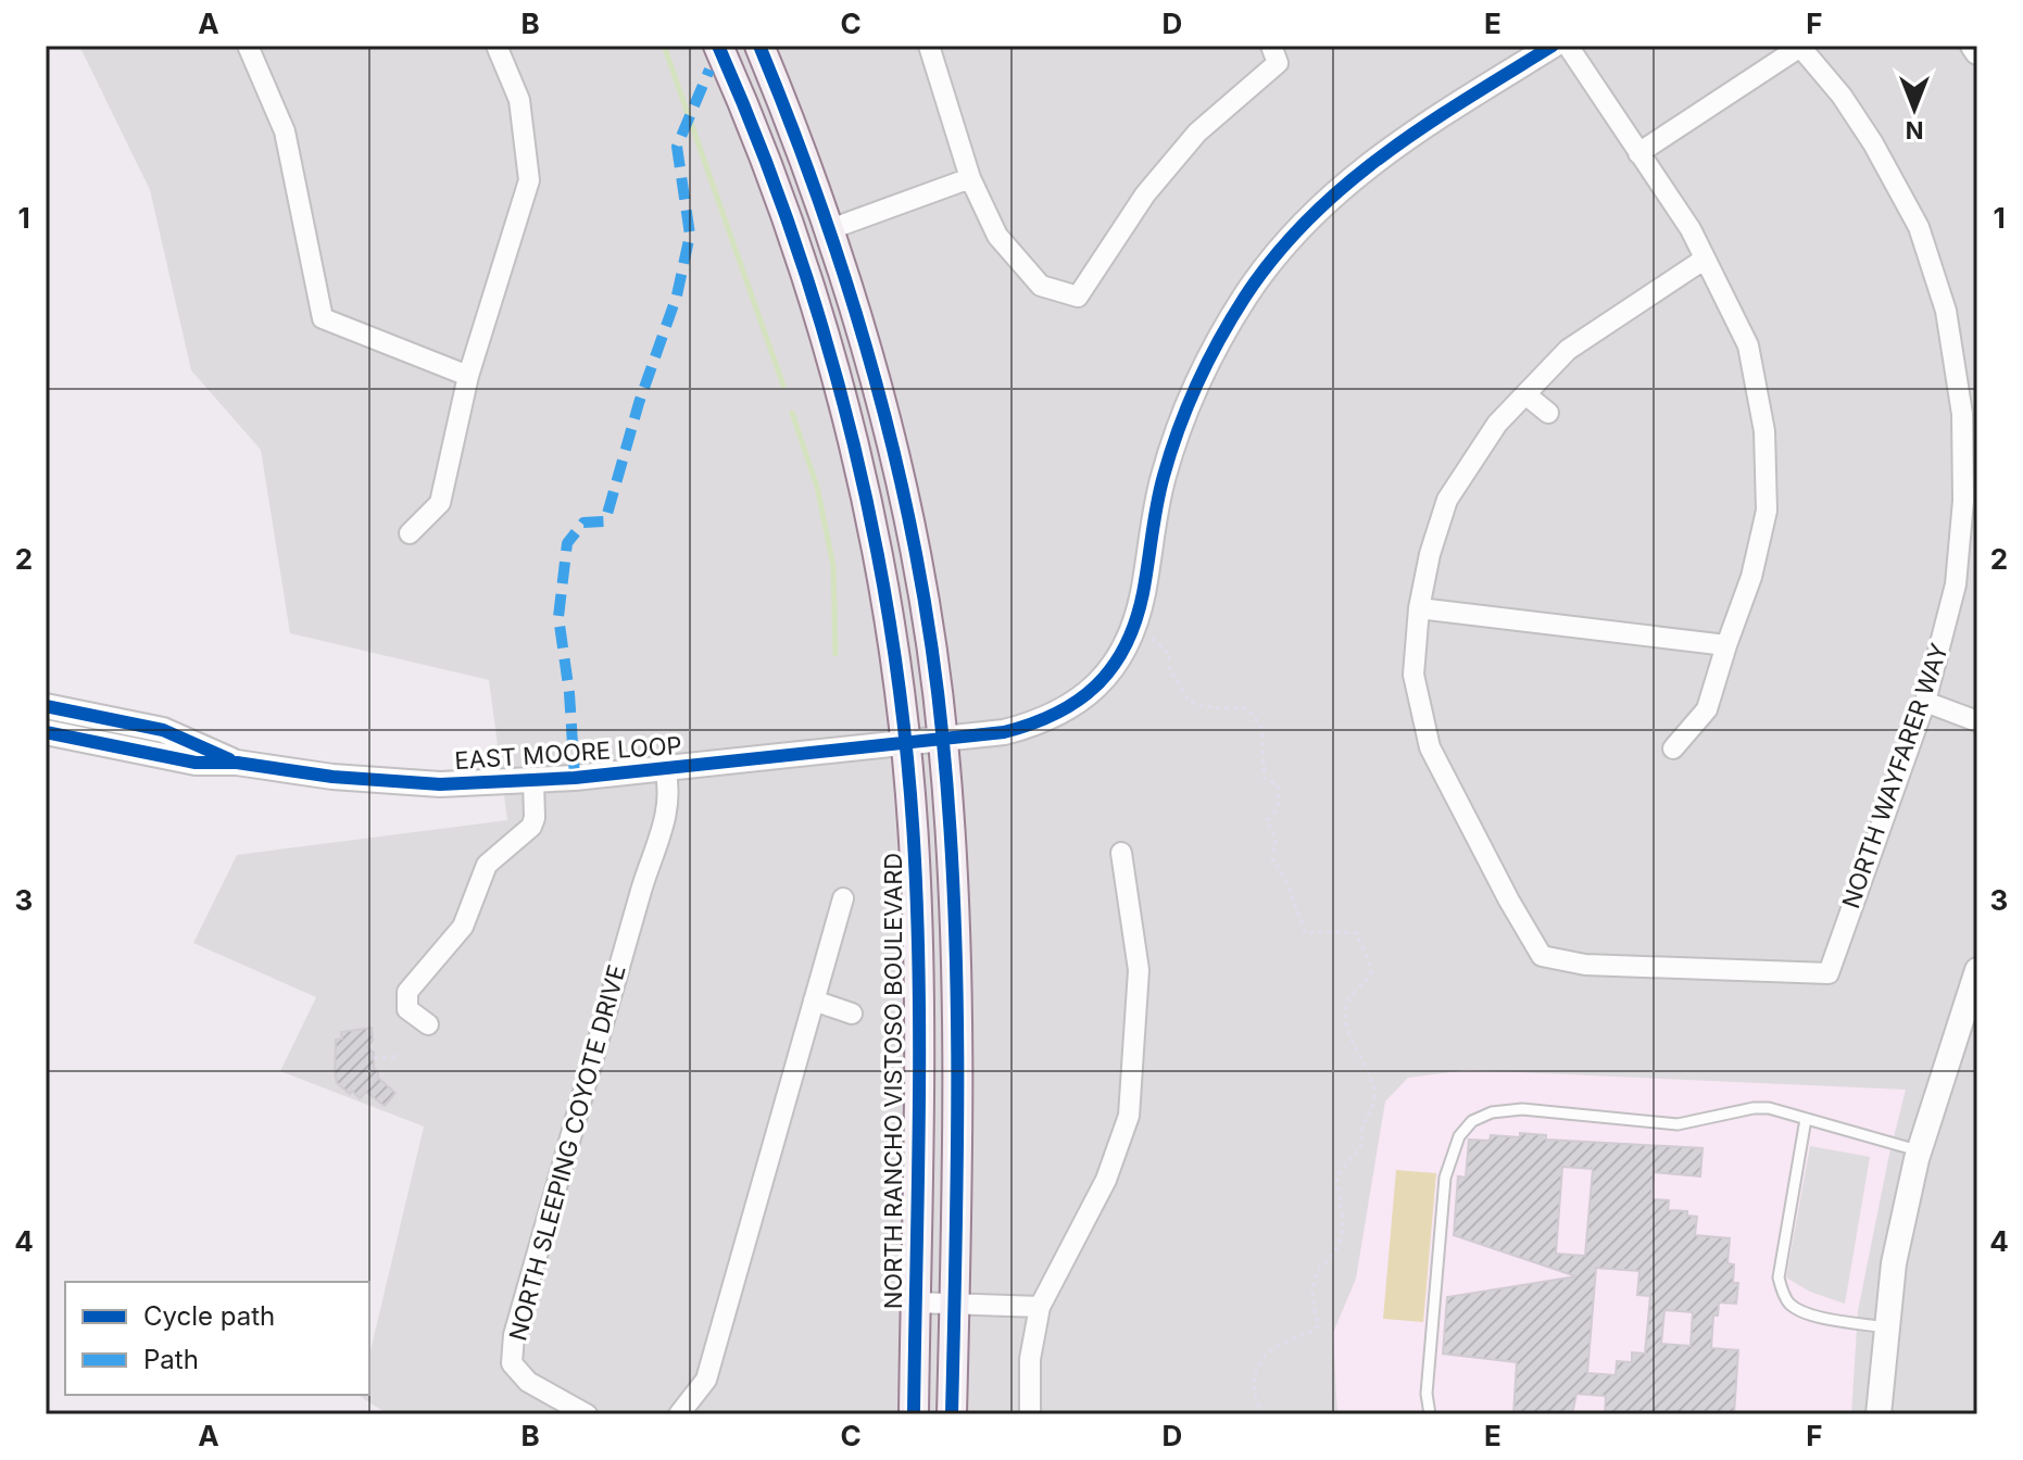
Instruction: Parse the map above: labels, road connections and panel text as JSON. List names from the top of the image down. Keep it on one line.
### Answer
{"streets":{"main road":["NORTH RANCHO VISTOSO BOULEVARD"],"street":["EAST MOORE LOOP","NORTH WAYFARER WAY","NORTH SLEEPING COYOTE DRIVE"]},"crossings":[["EAST MOORE LOOP","NORTH RANCHO VISTOSO BOULEVARD"],["EAST MOORE LOOP","NORTH SLEEPING COYOTE DRIVE"]],"legend":["Cycle path","Path"],"north":"bottom","grid":{"columns":["A","B","C","D","E","F"],"rows":["1","2","3","4"]}}
